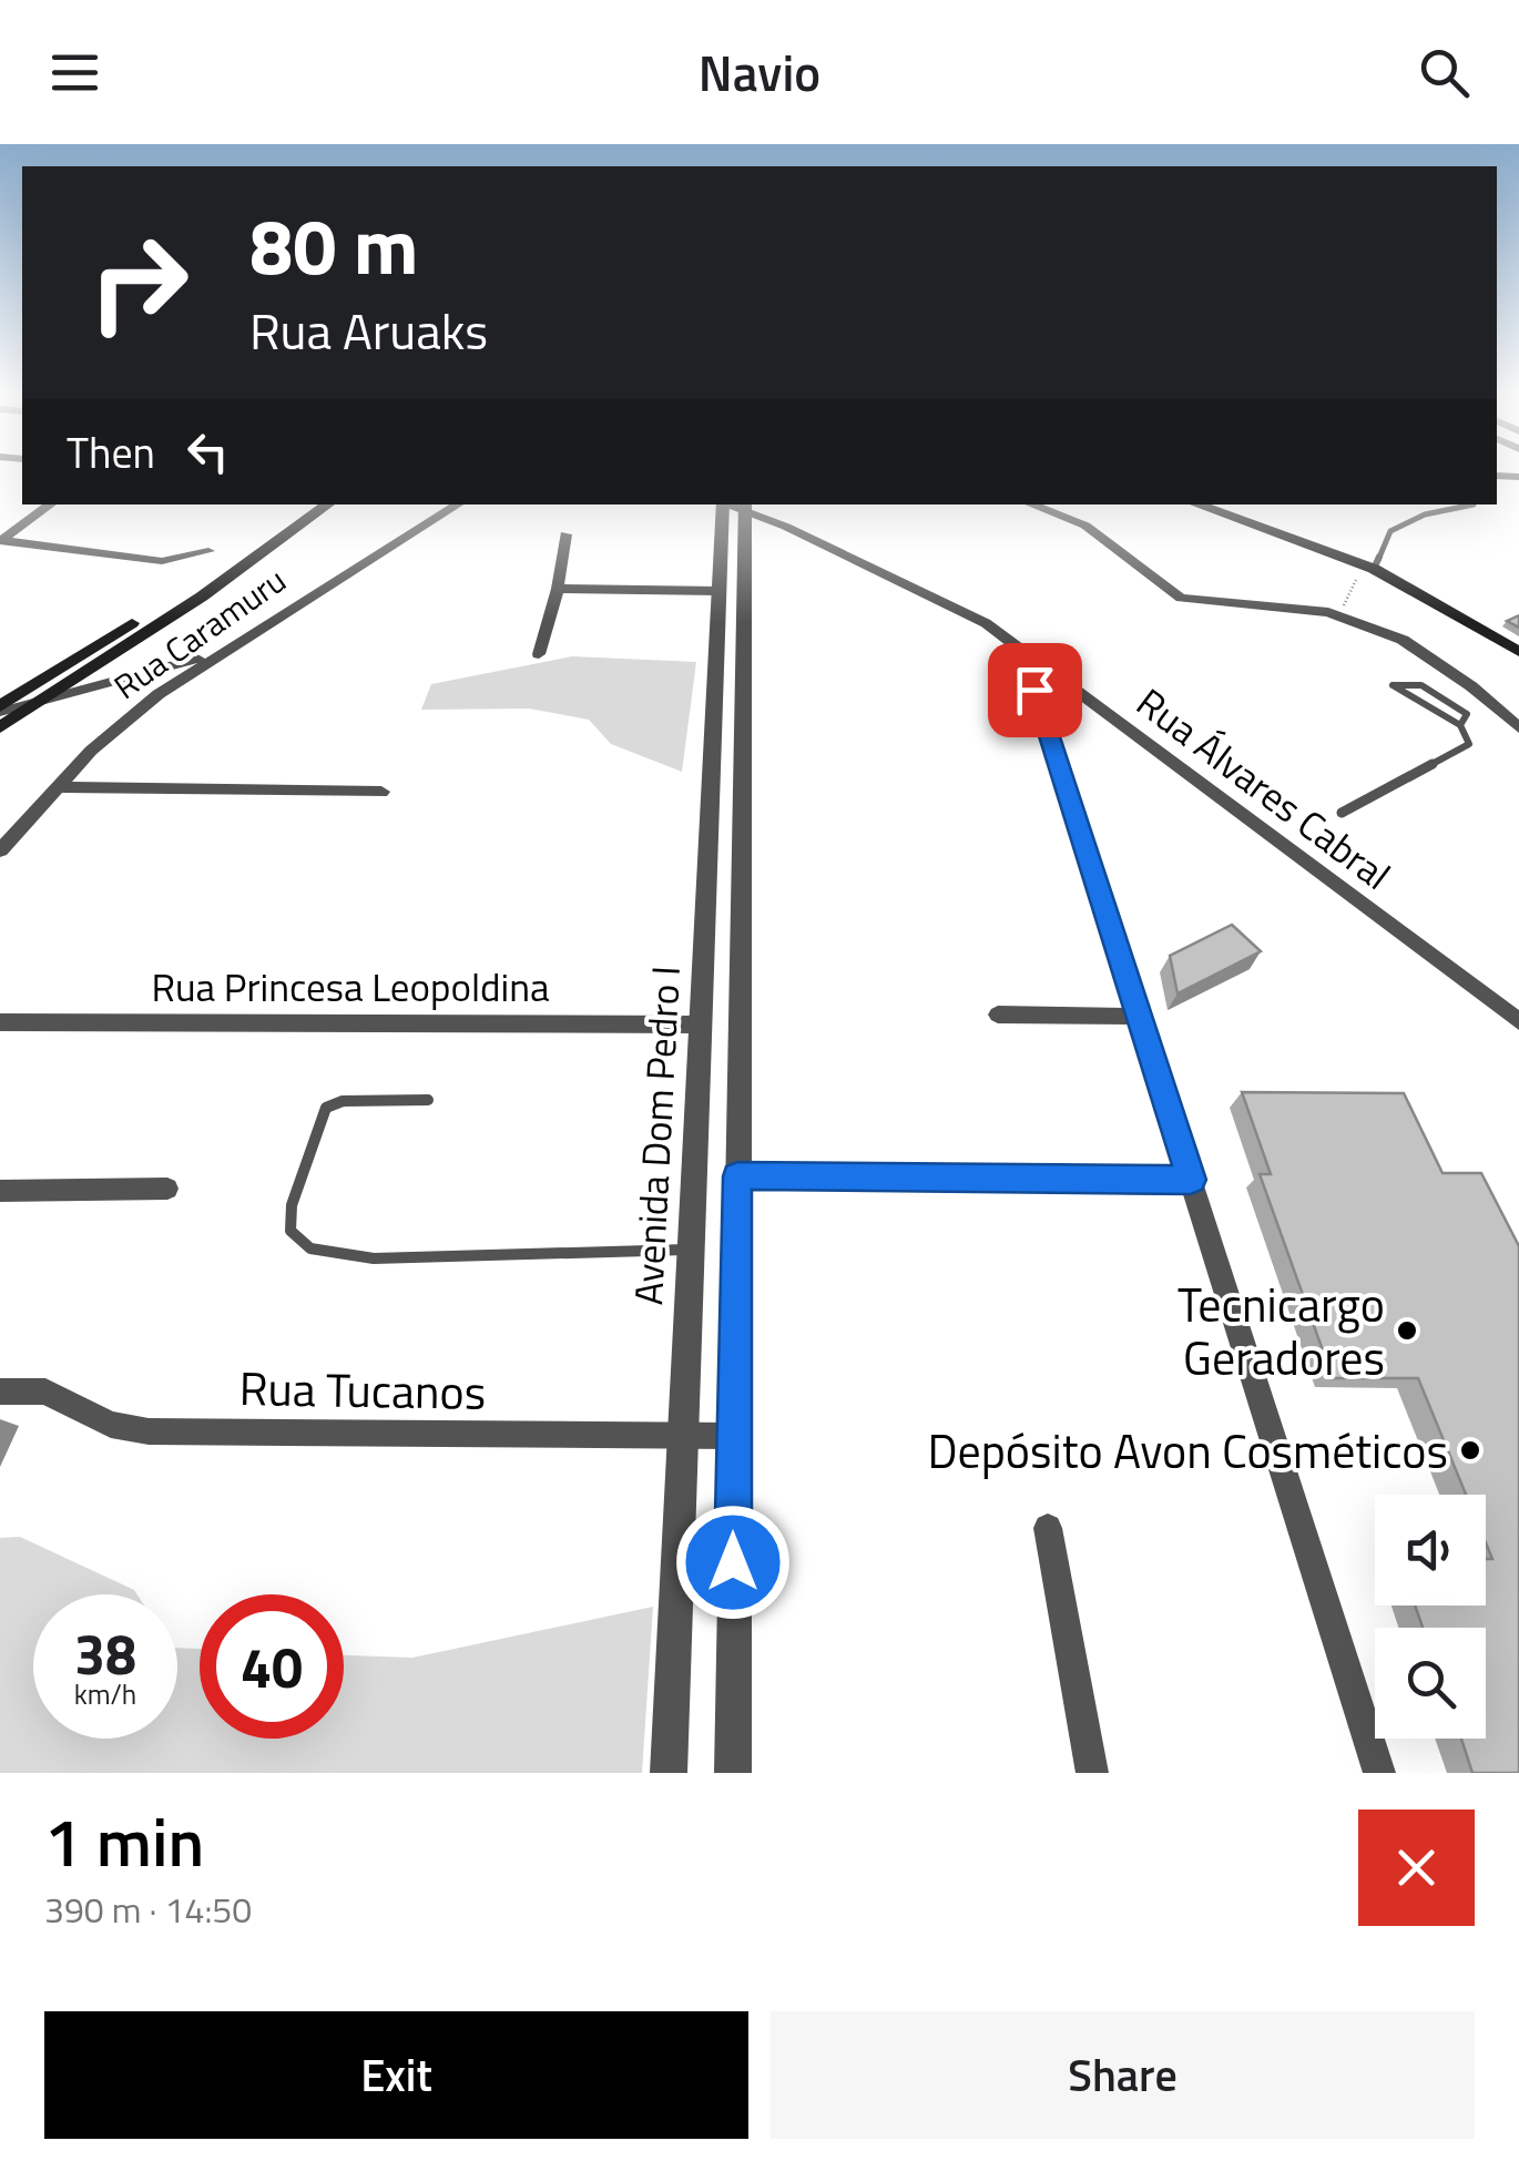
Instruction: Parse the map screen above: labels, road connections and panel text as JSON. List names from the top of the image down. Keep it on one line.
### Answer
{"streets":{"street":["Rua Caramuru","Rua Álvares Cabral","Rua Princesa Leopoldina","Avenida Dom Pedro I","Rua Tucanos"]},"crossings":[["Rua Princesa Leopoldina","Avenida Dom Pedro I"],["Avenida Dom Pedro I","Rua Tucanos"]],"places":["Tecnicargo Geradores","Depósito Avon Cosméticos"],"page":{"header":"Navio","turn":["80 m","Rua Aruaks"],"then":"Then","speed":"38 km/h","limit":"40","heading":["1 min","390 m · 14:50"],"buttons":["Exit","Share"]}}
